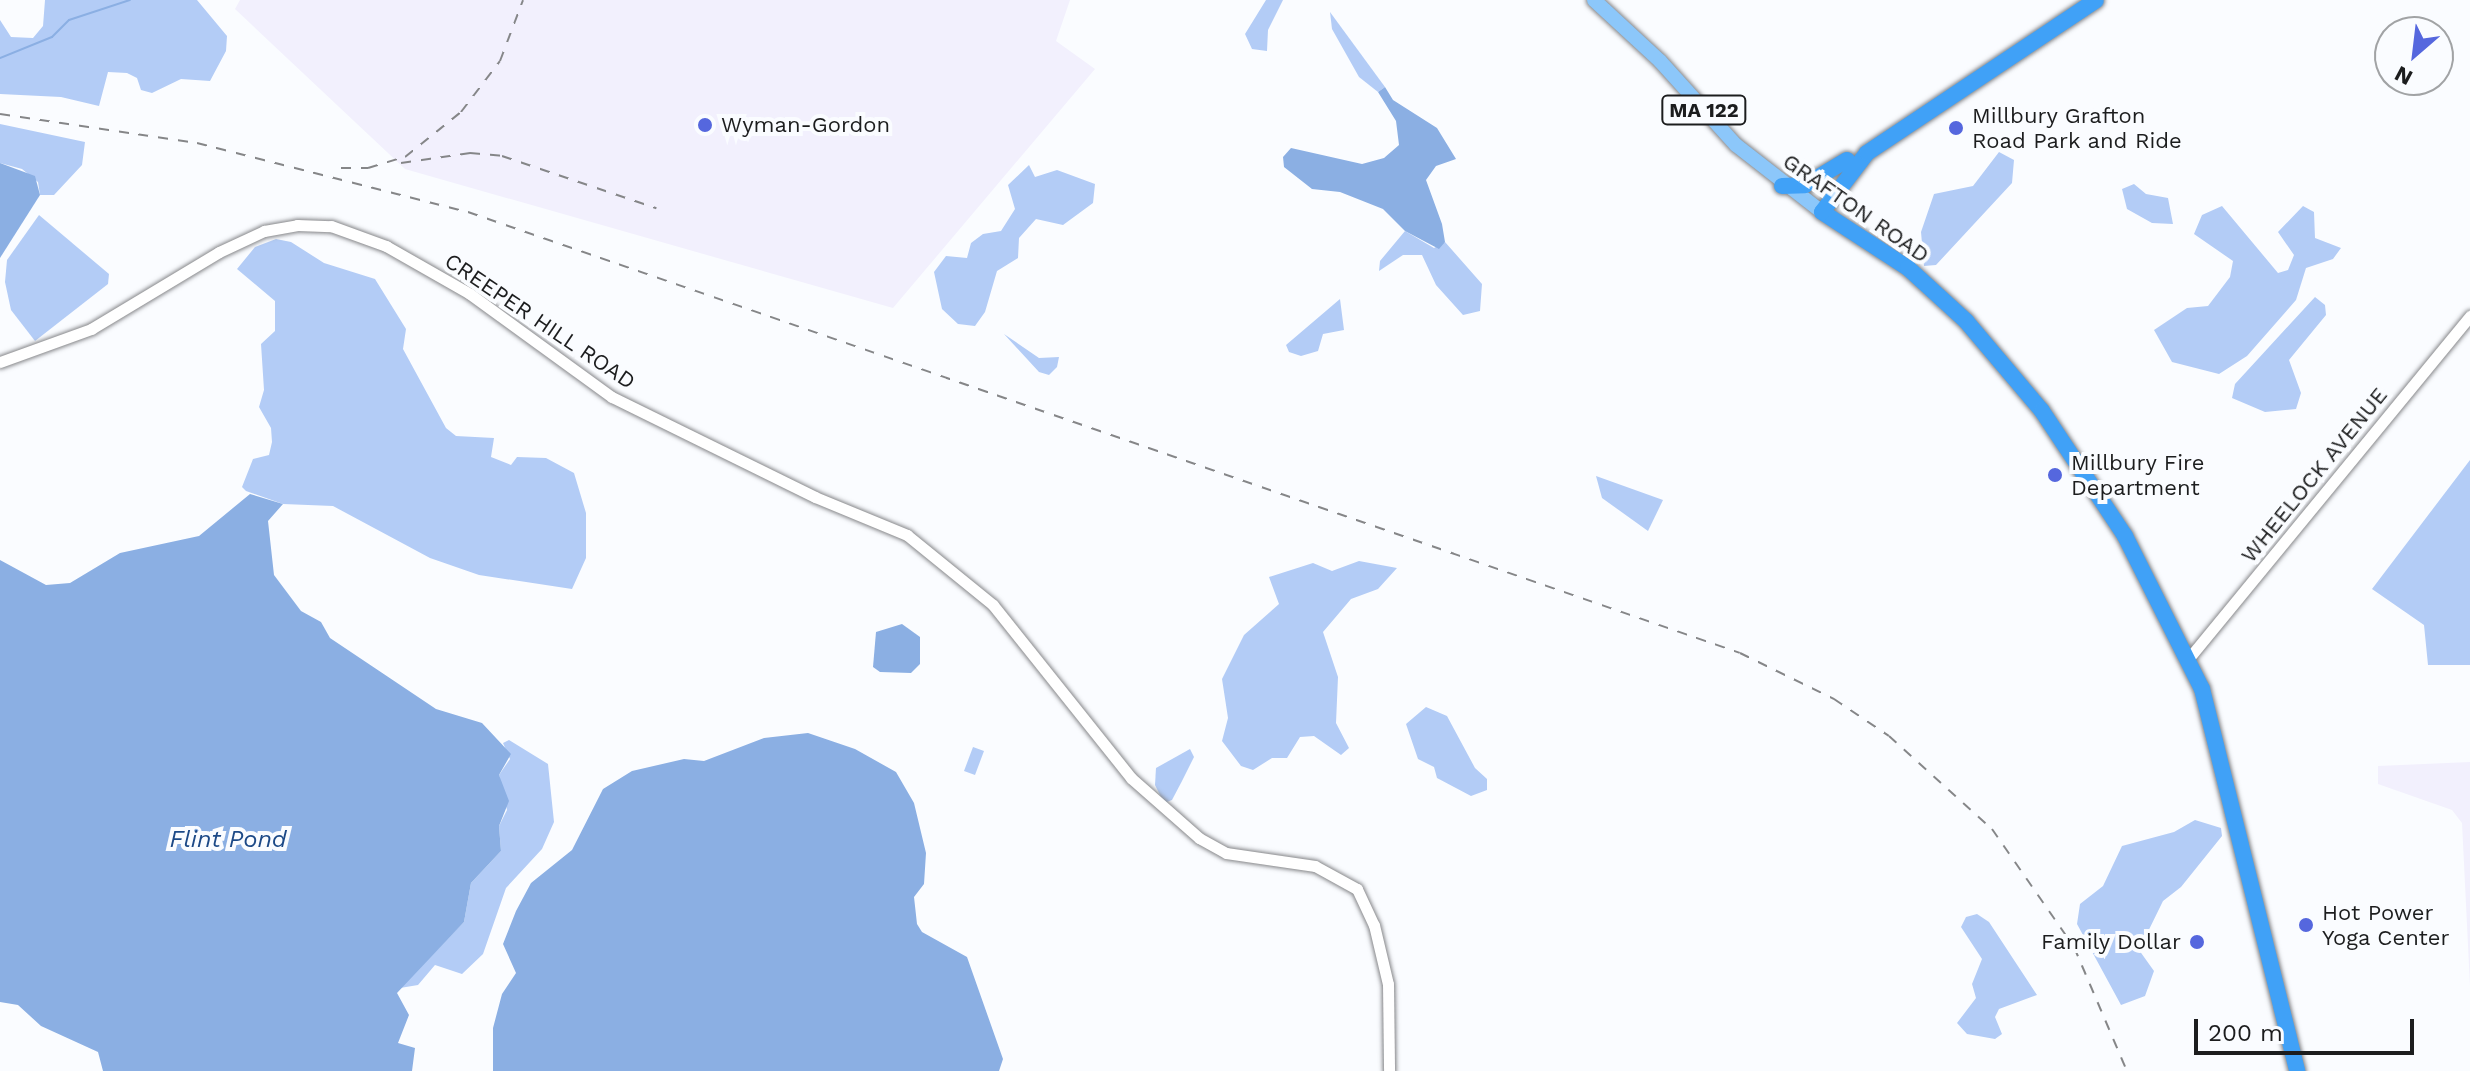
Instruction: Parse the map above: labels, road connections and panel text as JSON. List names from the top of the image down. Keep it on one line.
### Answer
{"streets":{"highway":["MA 122","GRAFTON ROAD"],"street":["CREEPER HILL ROAD","WHEELOCK AVENUE"]},"crossings":[["GRAFTON ROAD","WHEELOCK AVENUE"]],"water":["Flint Pond"],"places":["Wyman-Gordon","Millbury Grafton Road Park and Ride","Millbury Fire Department","Hot Power Yoga Center","Family Dollar"],"scale_bar":"200 m","north":"bottom left"}
